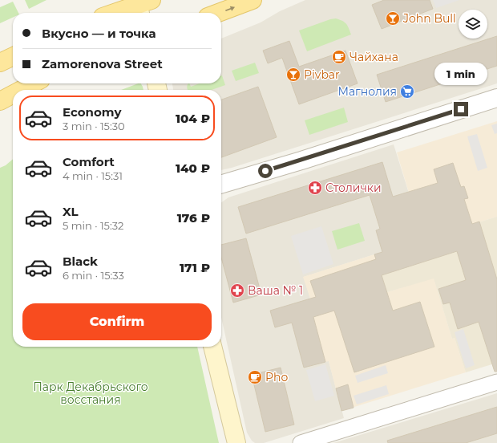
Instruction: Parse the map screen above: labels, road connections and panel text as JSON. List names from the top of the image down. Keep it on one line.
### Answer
{"parks":["Парк Декабрьского восстания"],"places":{"bar":["John Bull","Pivbar"],"cafe":["Чайхана","Pho"],"supermarket":["Магнолия"],"pharmacy":["Столички","Ваша № 1"]},"page":{"banner":["Вкусно — и точка","Zamorenova Street"],"bubble":"1 min","list":[{"name":"Economy","note":"3 min · 15:30","value":"104 ₽"},{"name":"Comfort","note":"4 min · 15:31","value":"140 ₽"},{"name":"XL","note":"5 min · 15:32","value":"176 ₽"},{"name":"Black","note":"6 min · 15:33","value":"171 ₽"}],"buttons":"Confirm"}}
